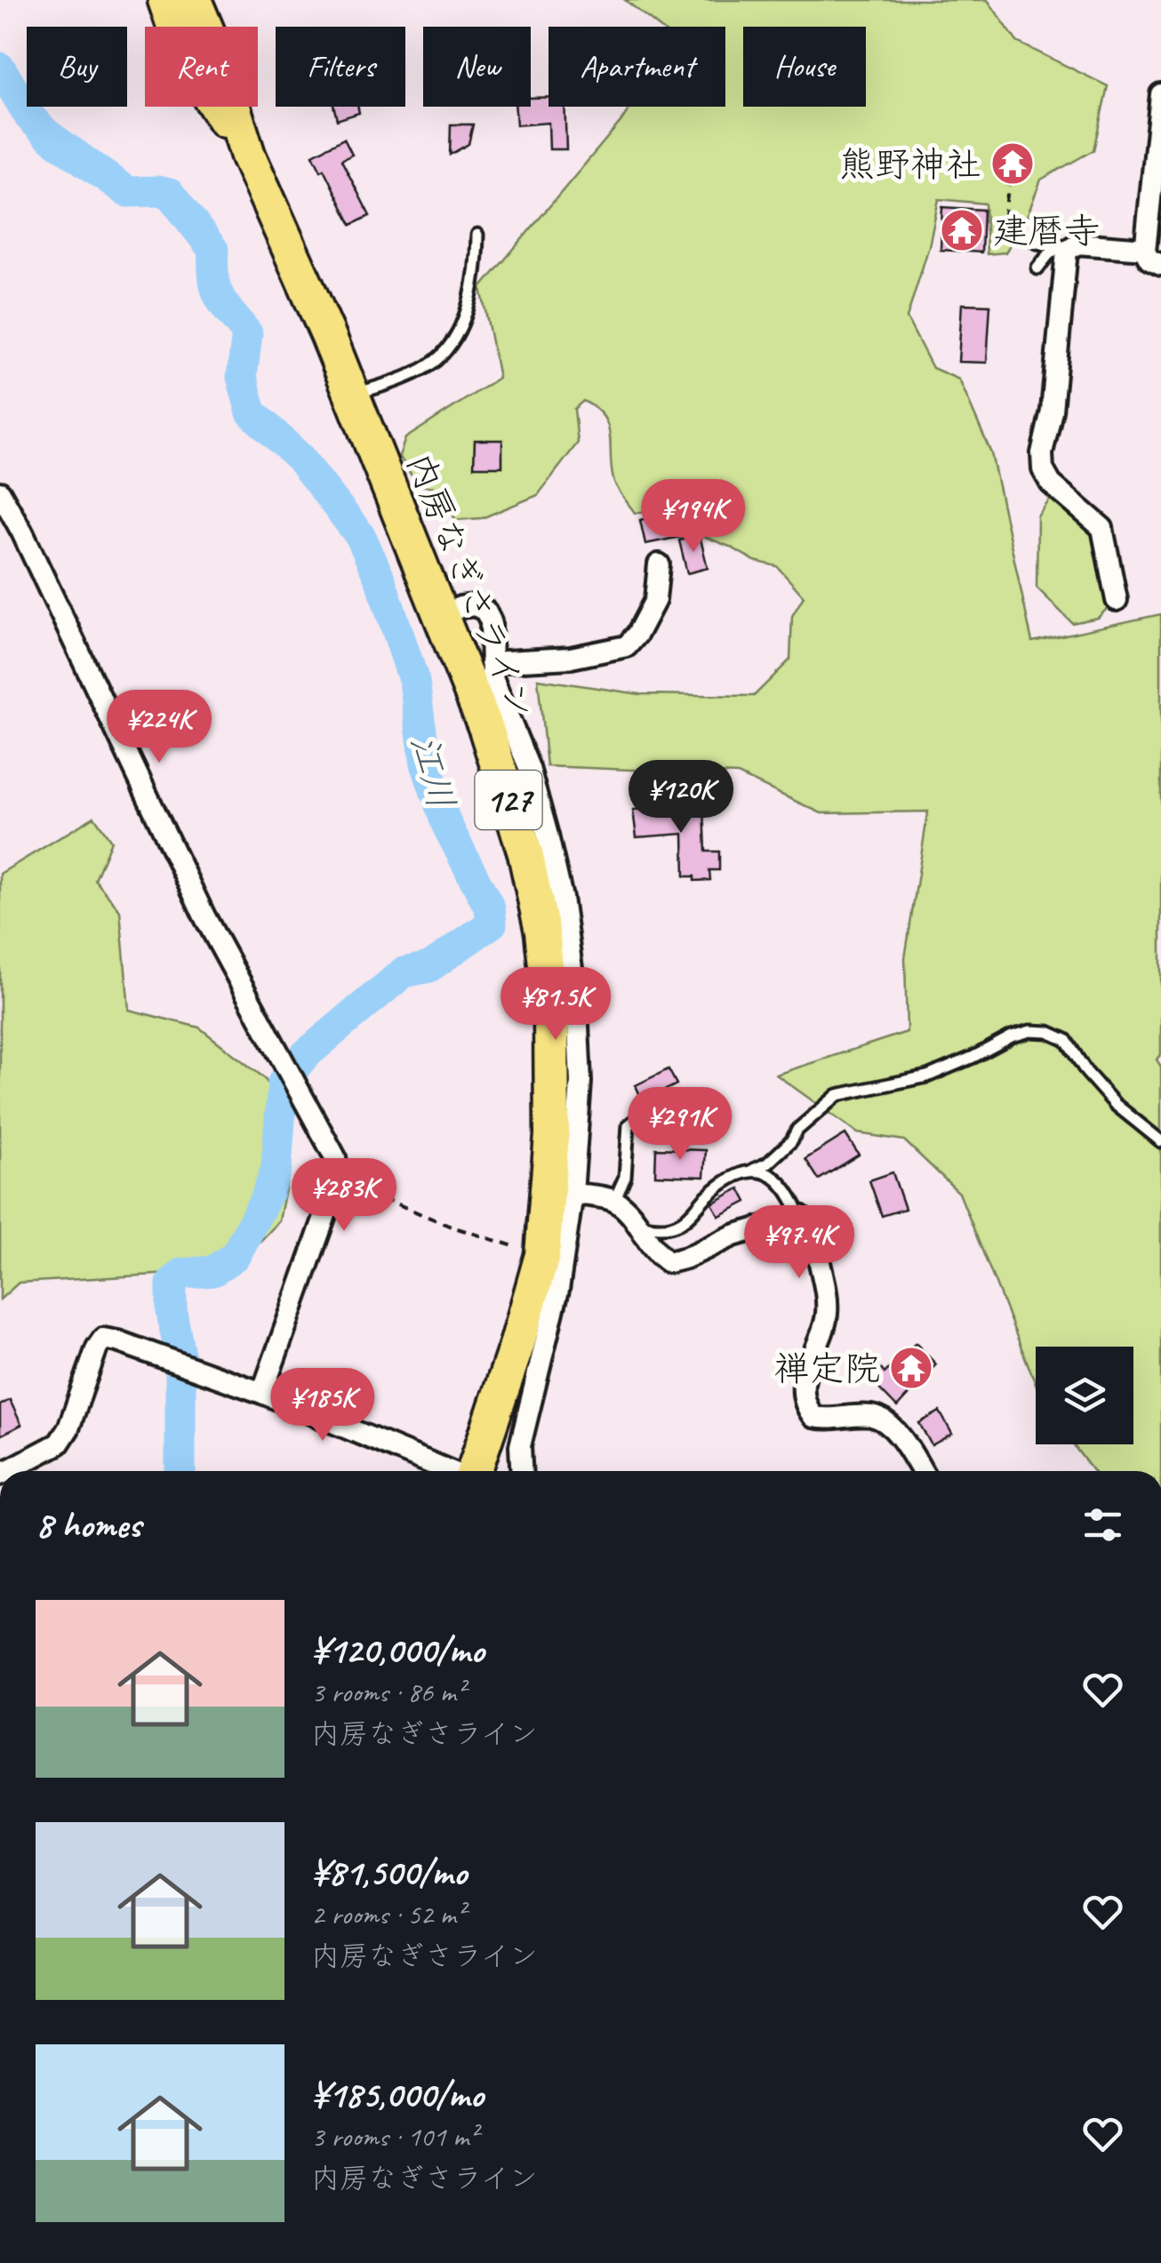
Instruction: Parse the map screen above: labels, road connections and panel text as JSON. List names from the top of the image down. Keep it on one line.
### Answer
{"streets":{"highway":["内房なぎさライン","127"]},"water":["江川"],"places":{"temple":["熊野神社","建暦寺","禅定院"]},"page":{"chip":["Buy","Rent","Filters","New","Apartment","House"],"price":["¥194K","¥224K","¥120K","¥81.5K","¥291K","¥283K","¥97.4K","¥185K"],"heading":"8 homes","list":[{"name":"¥120,000/mo","note":"3 rooms · 86 m² · 内房なぎさライン"},{"name":"¥81,500/mo","note":"2 rooms · 52 m² · 内房なぎさライン"},{"name":"¥185,000/mo","note":"3 rooms · 101 m² · 内房なぎさライン"}]}}
